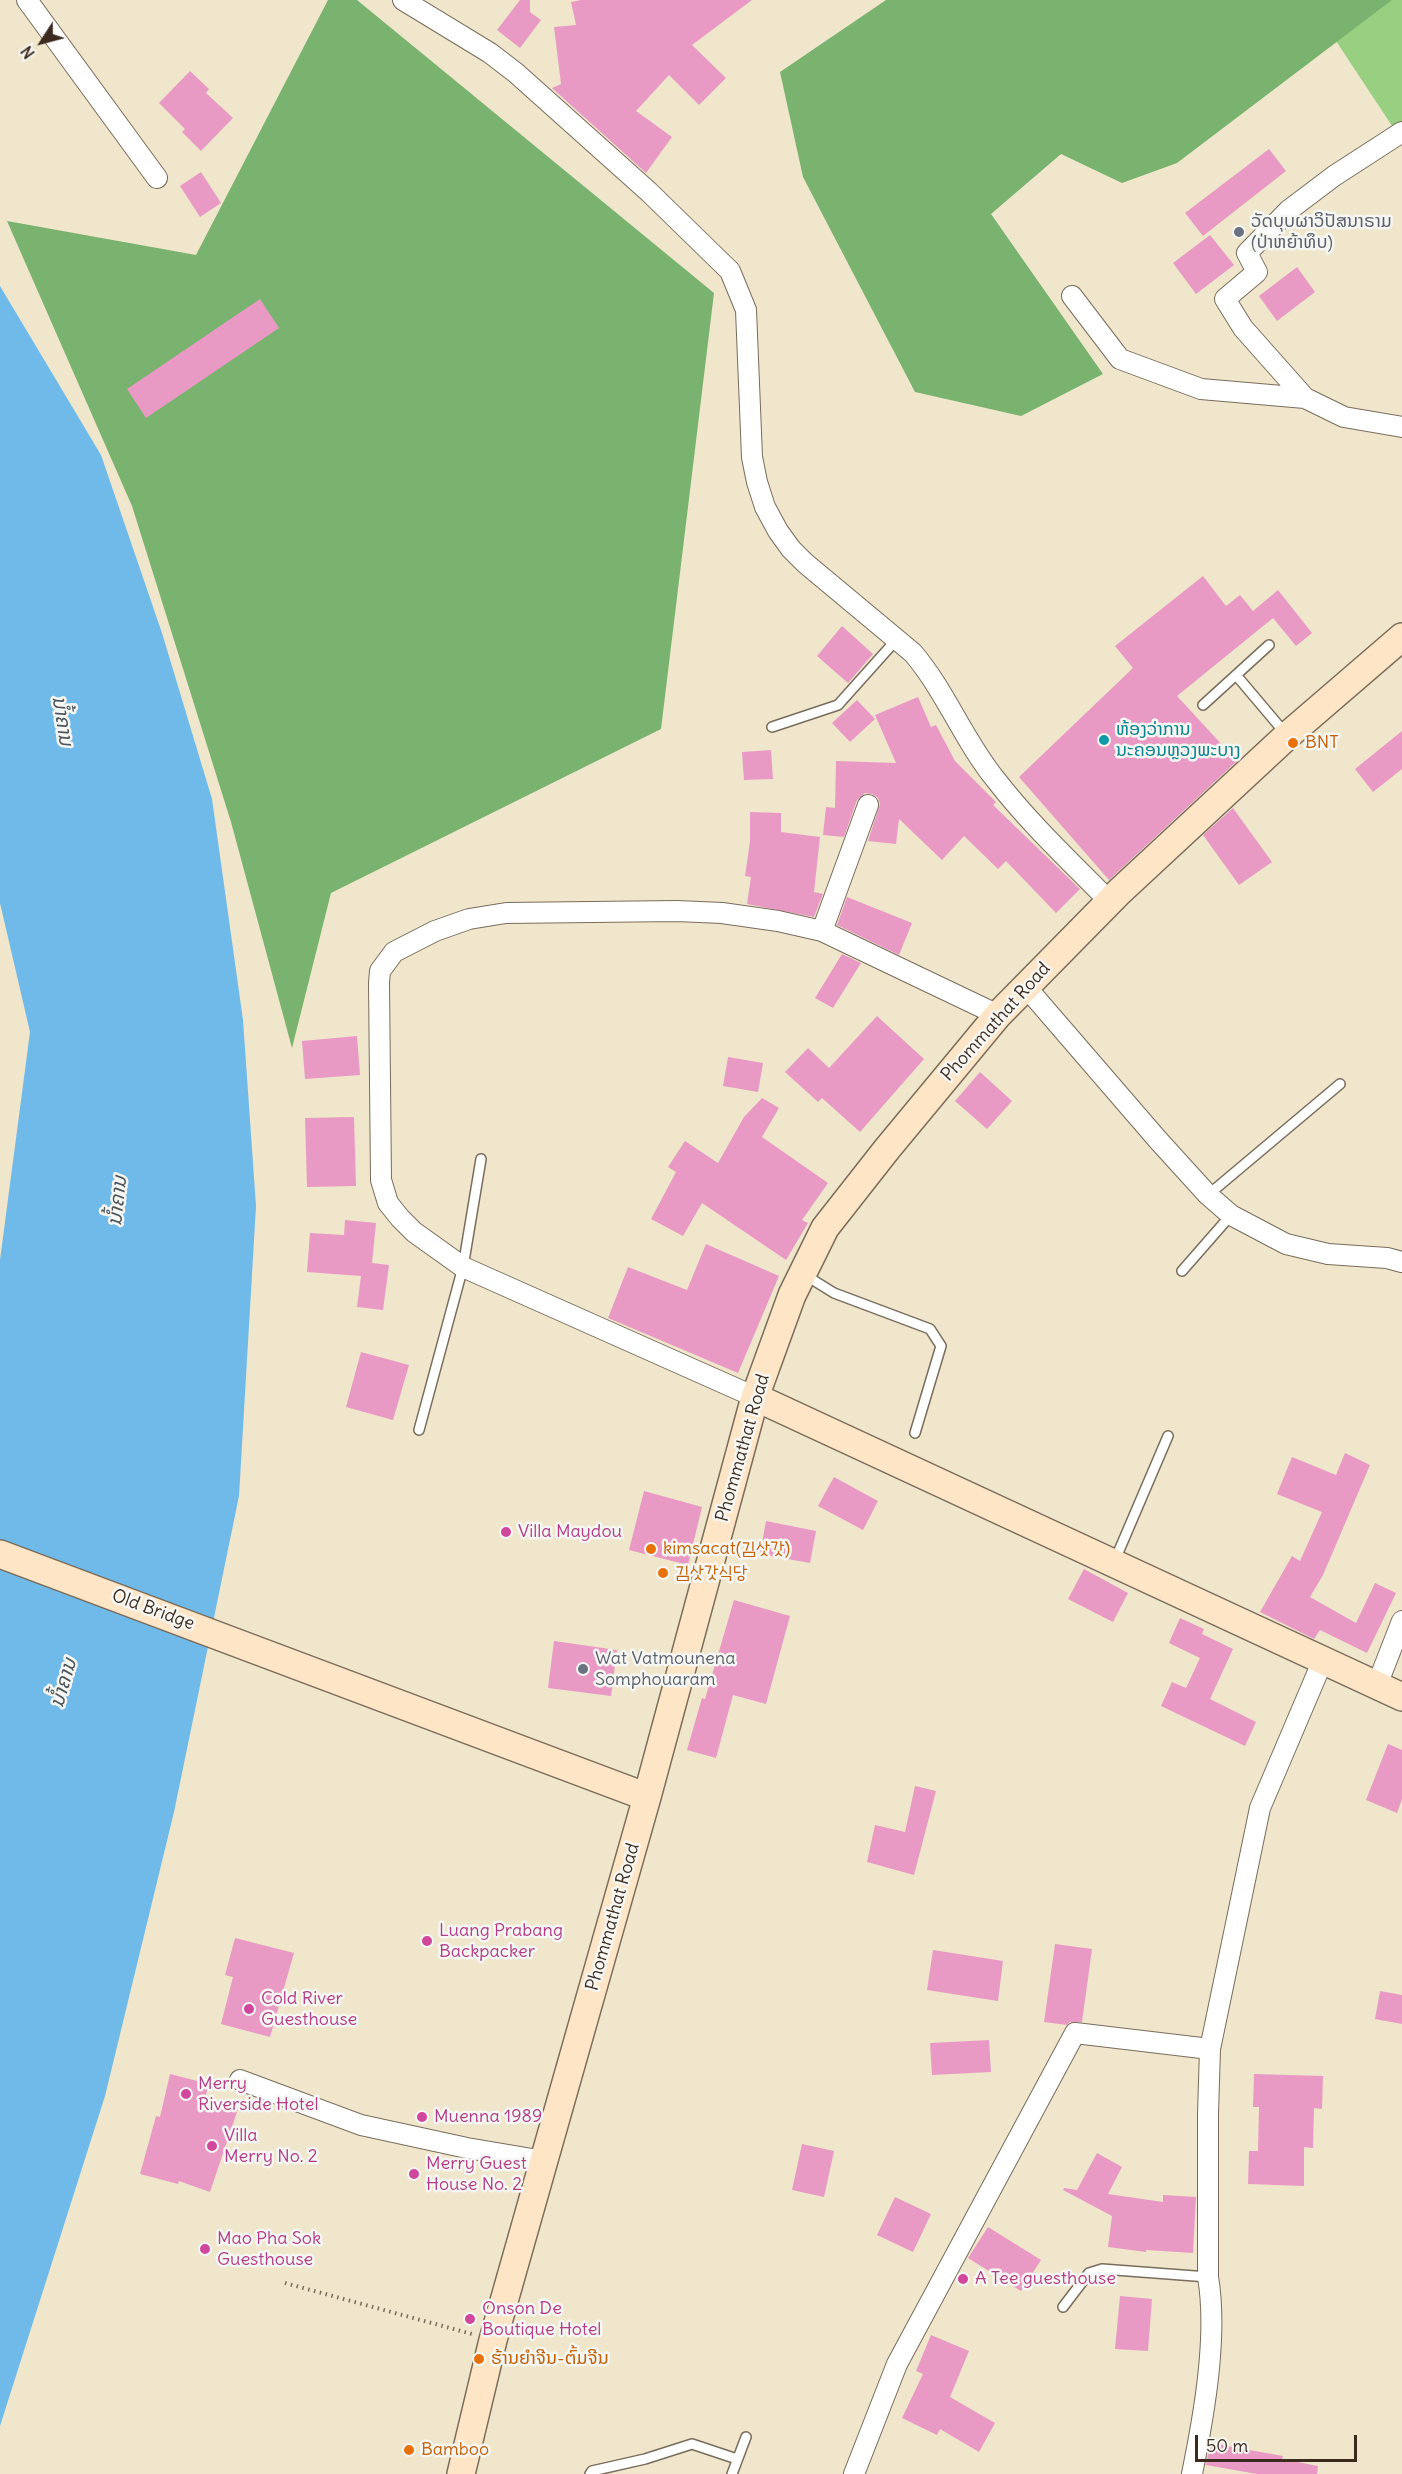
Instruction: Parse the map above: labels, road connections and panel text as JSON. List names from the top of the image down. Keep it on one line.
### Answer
{"streets":{"street":["Phommathat Road","Old Bridge"]},"crossings":[["Phommathat Road","Old Bridge"]],"water":["ນ້ຳຄານ"],"places":["ວັດບຸບຜາວິປັສນາຣາມ (ປ່າຫຍ້າທຶບ)","ຫ້ອງວ່າການ ນະຄອນຫຼວງພະບາງ","BNT","Villa Maydou","kimsacat(김삿갓)","김삿갓식당","Wat Vatmounena Somphouaram","Luang Prabang Backpacker","Cold River Guesthouse","Merry Riverside Hotel","Muenna 1989","Villa Merry No. 2","Merry Guest House No. 2","Mao Pha Sok Guesthouse","A Tee guesthouse","Onson De Boutique Hotel","ຮ້ານຍຳຈີນ-ຕົ້ມຈີນ","Bamboo"],"scale_bar":"50 m","north":"bottom left"}
